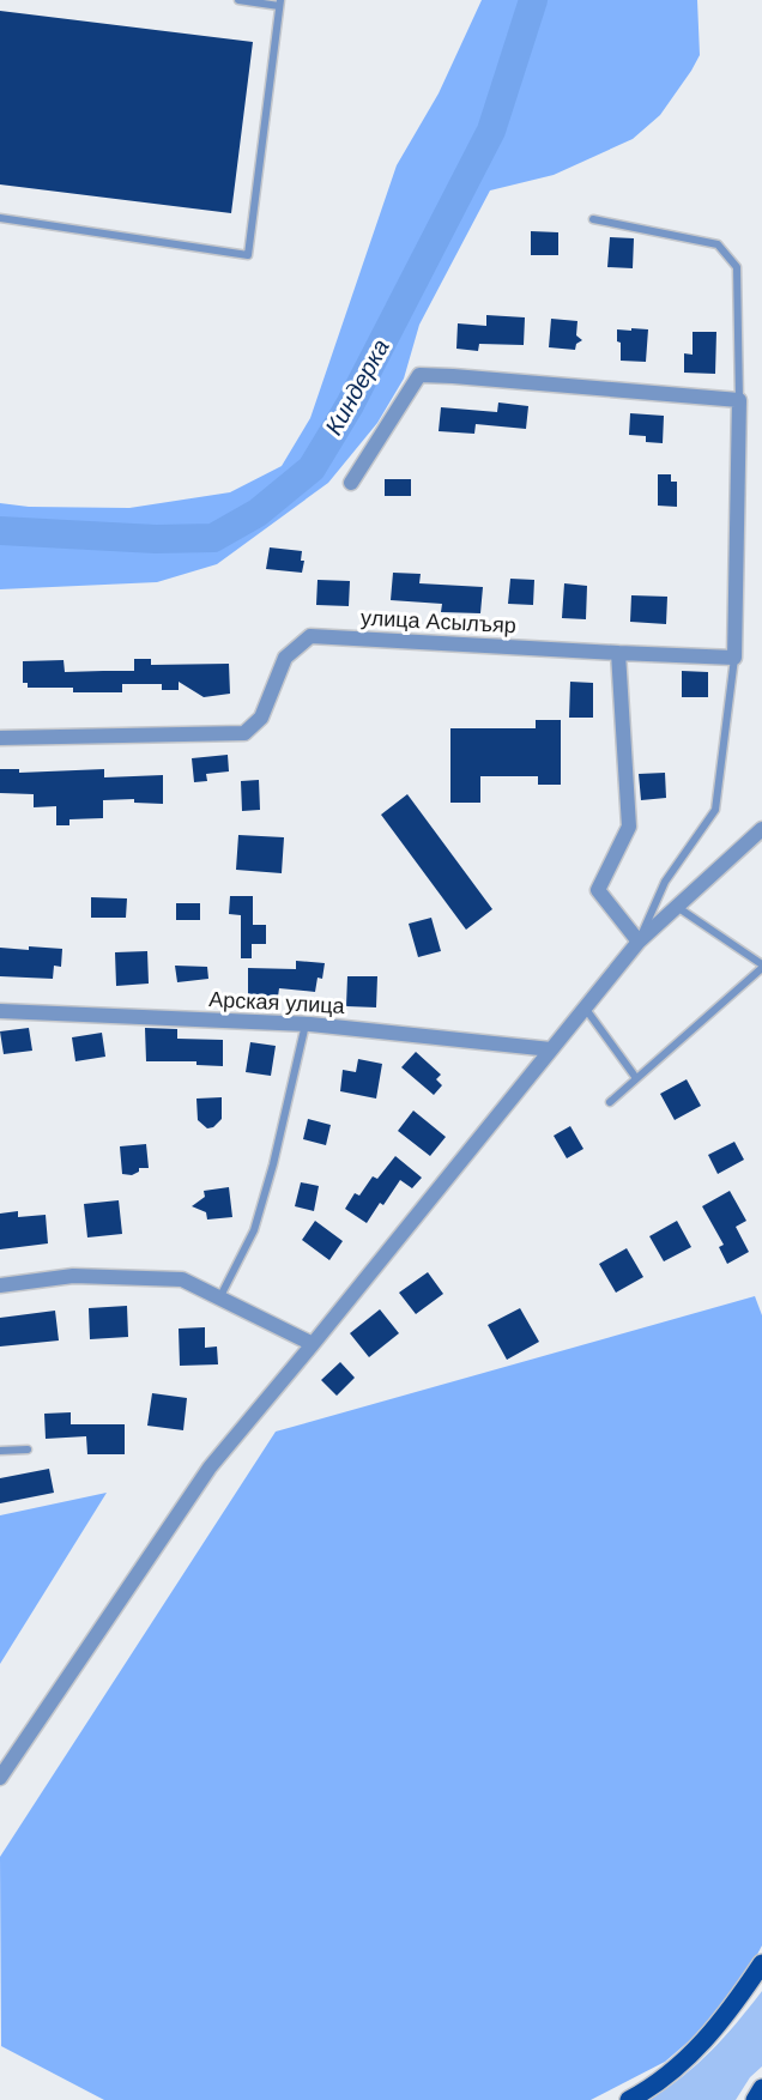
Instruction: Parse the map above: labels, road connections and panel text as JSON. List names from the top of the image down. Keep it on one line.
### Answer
{"streets":{"street":["улица Асылъяр","Арская улица"]},"water":["Киндерка"]}
